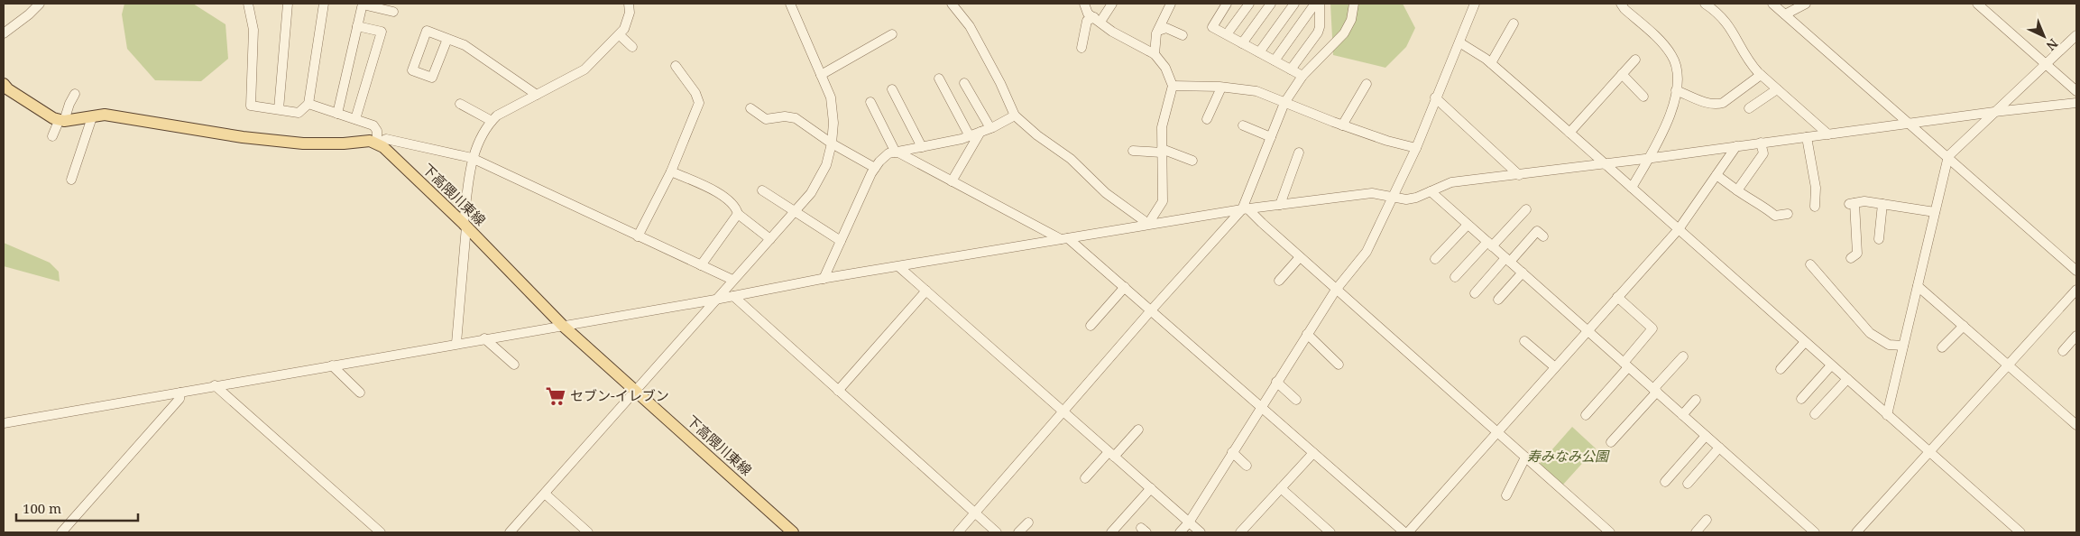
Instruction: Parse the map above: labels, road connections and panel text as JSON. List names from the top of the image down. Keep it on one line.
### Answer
{"streets":{"main road":["下高隈川東線"]},"parks":["寿みなみ公園"],"places":{"supermarket":["セブン-イレブン"]},"scale_bar":"100 m","north":"bottom right"}
